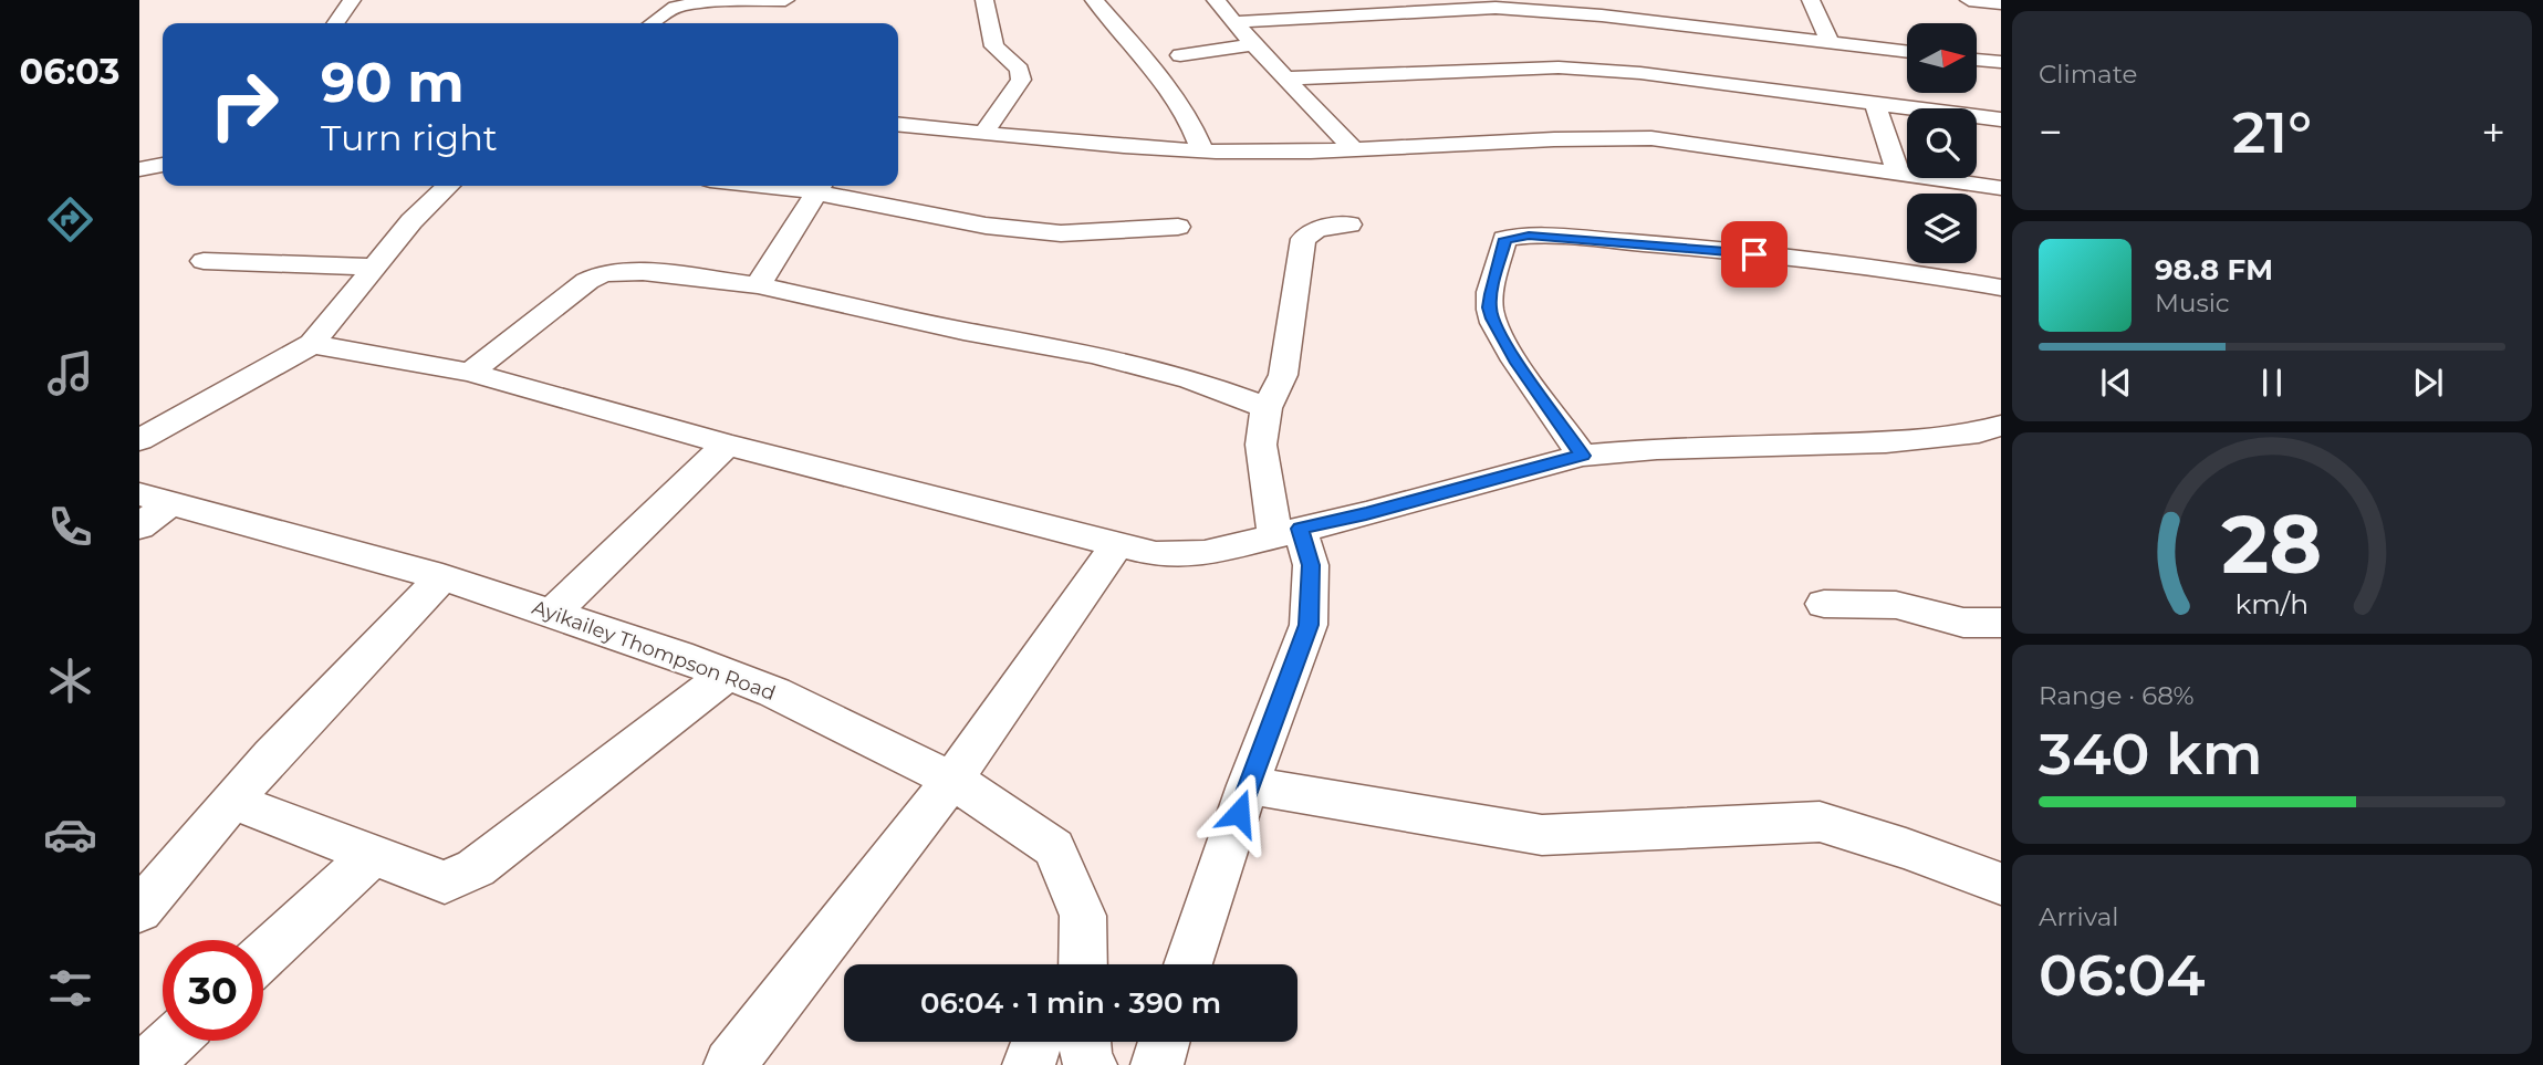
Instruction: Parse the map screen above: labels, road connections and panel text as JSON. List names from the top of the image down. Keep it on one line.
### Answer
{"streets":{"street":["Ayikailey Thompson Road"]},"north":"right","page":{"tabs":"06:03","tile":["Climate",["Range · 68%","340 km"],["Arrival","06:04"]],"turn":["90 m","Turn right"],"heat":["−","21°","+"],"song":["98.8 FM","Music"],"limit":"30","trip":"06:04 · 1 min · 390 m","gauge":["28","km/h"]}}
